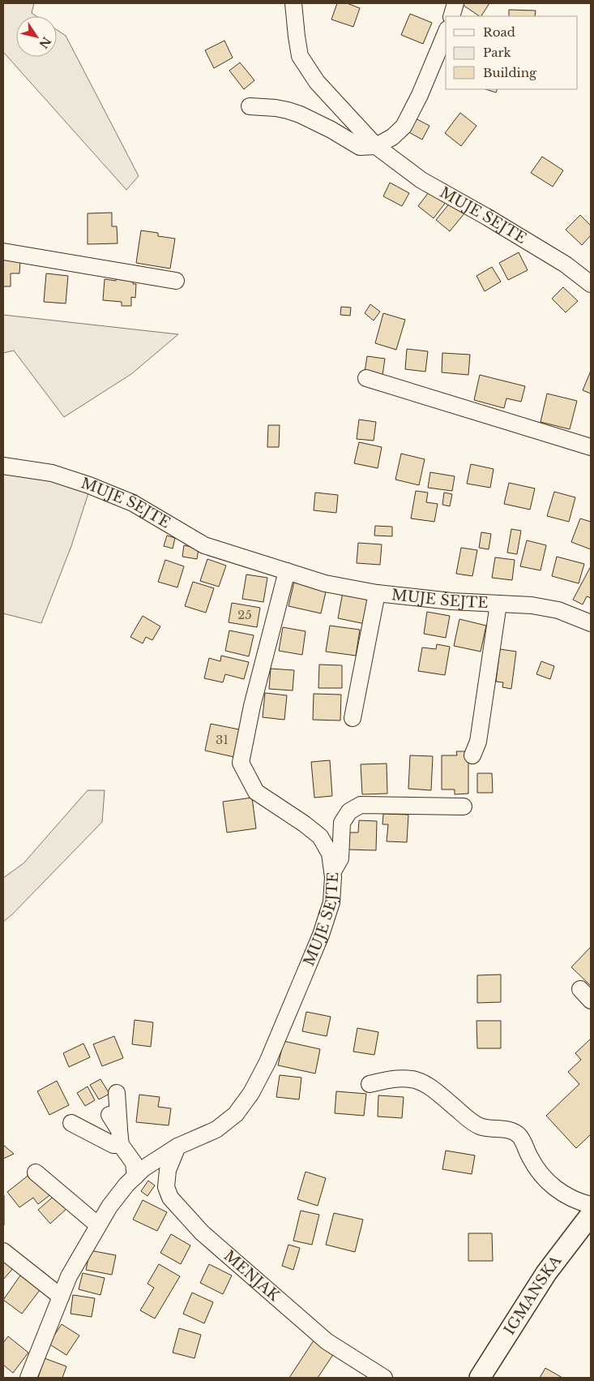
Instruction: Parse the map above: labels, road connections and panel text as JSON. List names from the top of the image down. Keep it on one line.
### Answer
{"streets":{"main road":["IGMANSKA"],"street":["MUJE ŠEJTE","MENJAK"]},"crossings":[["MUJE ŠEJTE","MENJAK"]],"house_numbers":["25","31"],"legend":["Road","Park","Building"],"north":"bottom right"}
